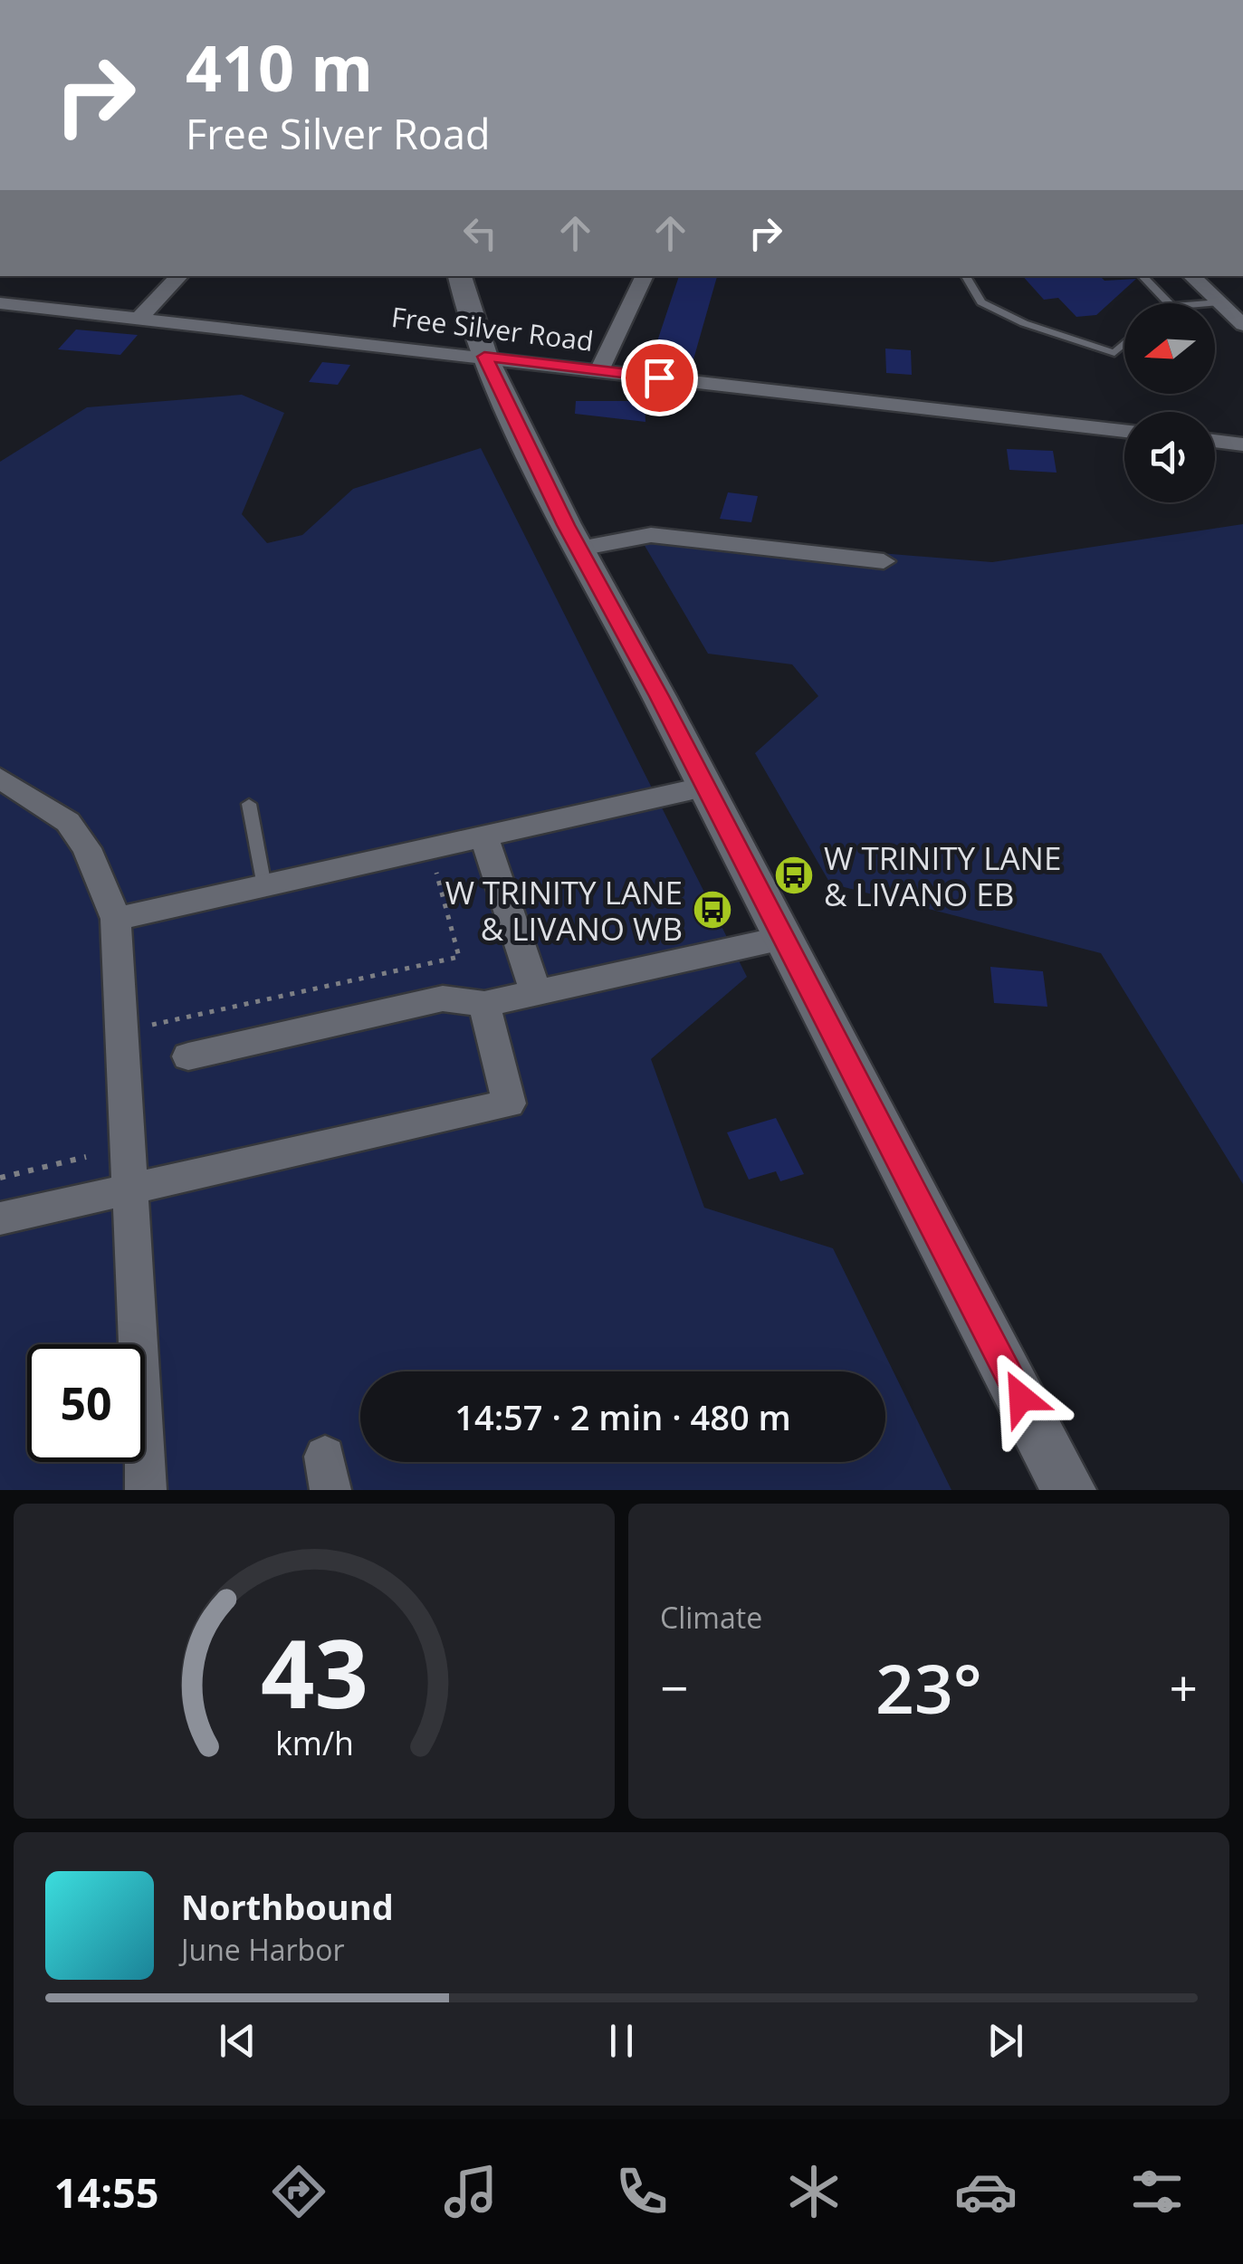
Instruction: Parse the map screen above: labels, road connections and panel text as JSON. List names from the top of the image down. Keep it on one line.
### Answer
{"streets":{"street":["Free Silver Road"]},"places":{"bus stop":["W TRINITY LANE & LIVANO EB","W TRINITY LANE & LIVANO WB"]},"north":"left","page":{"turn":["410 m","Free Silver Road"],"limit":"50","trip":"14:57 · 2 min · 480 m","tile":"Climate","heat":["−","23°","+"],"song":["Northbound","June Harbor"],"tabs":"14:55","gauge":["43","km/h"]}}
